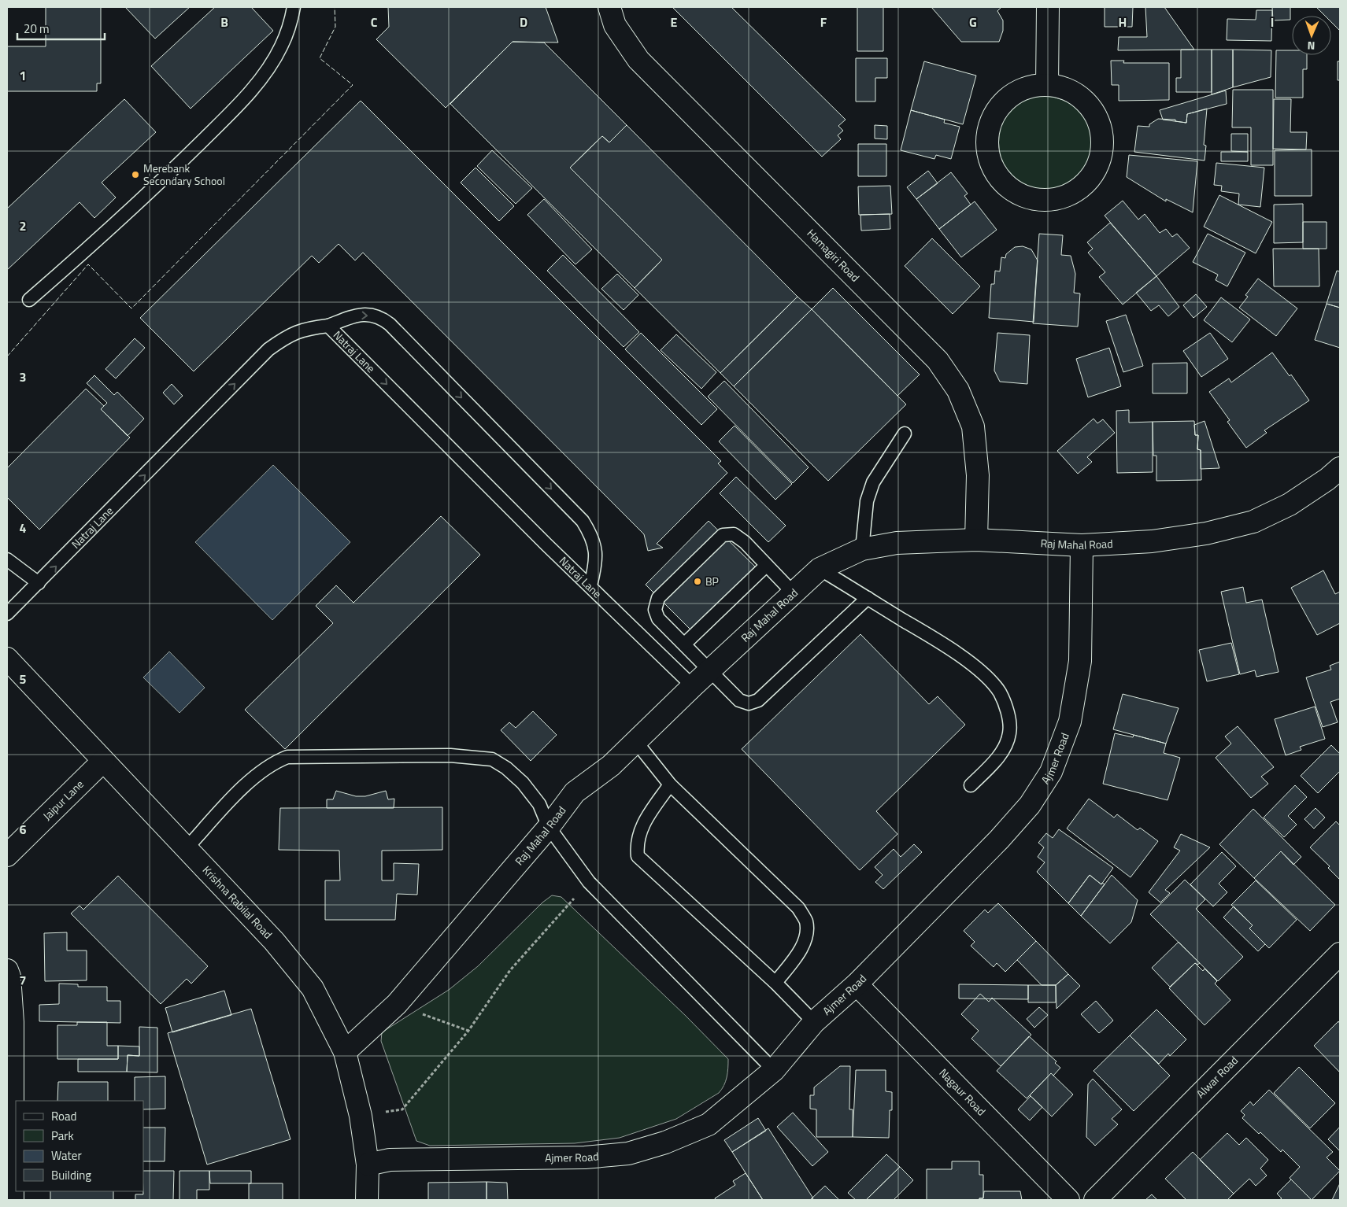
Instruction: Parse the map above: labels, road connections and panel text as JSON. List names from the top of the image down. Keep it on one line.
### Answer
{"streets":{"street":["Hamagiri Road","Raj Mahal Road","Ajmer Road","Jaipur Lane","Krishna Rabilal Road","Alwar Road","Nagaur Road"],"lane":["Natraj Lane"]},"crossings":[["Hamagiri Road","Raj Mahal Road"],["Natraj Lane","Raj Mahal Road"],["Raj Mahal Road","Ajmer Road"],["Raj Mahal Road","Krishna Rabilal Road"],["Ajmer Road","Krishna Rabilal Road"],["Ajmer Road","Nagaur Road"],["Jaipur Lane","Krishna Rabilal Road"]],"places":["Merebank Secondary School","BP"],"legend":["Road","Park","Water","Building"],"scale_bar":"20 m","north":"bottom","grid":{"columns":["B","C","D","E","F","G","H","I"],"rows":["1","2","3","4","5","6","7"]}}
